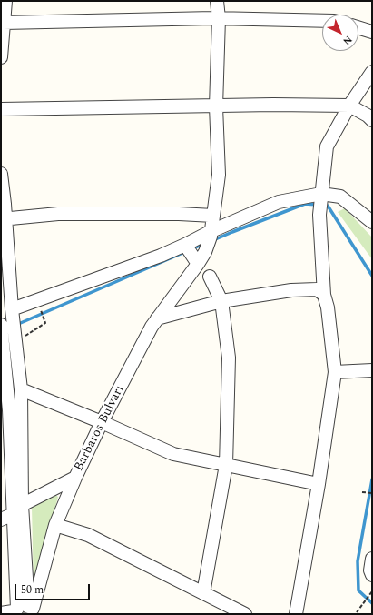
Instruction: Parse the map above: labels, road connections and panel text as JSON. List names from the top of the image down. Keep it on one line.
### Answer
{"streets":{"street":["Barbaros Bulvarı"]},"scale_bar":"50 m","north":"bottom right"}
